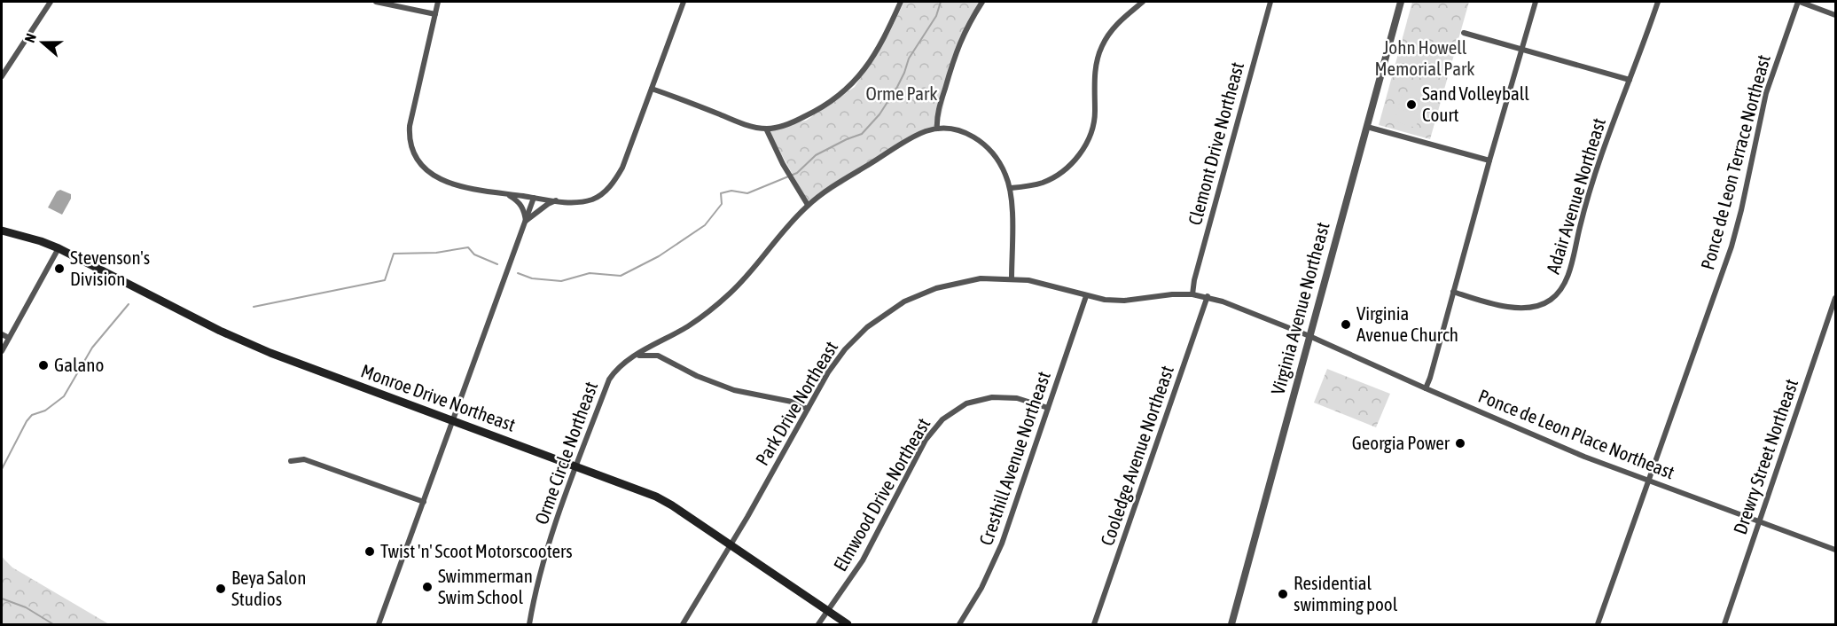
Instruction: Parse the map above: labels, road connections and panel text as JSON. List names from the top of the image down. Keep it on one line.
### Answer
{"streets":{"main road":["Monroe Drive Northeast"],"street":["Clemont Drive Northeast","Ponce de Leon Terrace Northeast","Adair Avenue Northeast","Virginia Avenue Northeast","Park Drive Northeast","Ponce de Leon Place Northeast","Orme Circle Northeast","Cooledge Avenue Northeast","Drewry Street Northeast","Cresthill Avenue Northeast","Elmwood Drive Northeast"]},"crossings":[["Clemont Drive Northeast","Park Drive Northeast"],["Ponce de Leon Terrace Northeast","Ponce de Leon Place Northeast"],["Virginia Avenue Northeast","Park Drive Northeast"],["Virginia Avenue Northeast","Ponce de Leon Place Northeast"],["Monroe Drive Northeast","Park Drive Northeast"],["Monroe Drive Northeast","Orme Circle Northeast"],["Monroe Drive Northeast","Elmwood Drive Northeast"],["Park Drive Northeast","Ponce de Leon Place Northeast"],["Park Drive Northeast","Cooledge Avenue Northeast"],["Park Drive Northeast","Cresthill Avenue Northeast"],["Ponce de Leon Place Northeast","Drewry Street Northeast"],["Cresthill Avenue Northeast","Elmwood Drive Northeast"]],"parks":["John Howell Memorial Park","Orme Park"],"places":["Sand Volleyball Court","Stevenson's Division","Virginia Avenue Church","Galano","Georgia Power","Twist 'n' Scoot Motorscooters","Swimmerman Swim School","Beya Salon Studios","Residential swimming pool"],"north":"left"}
